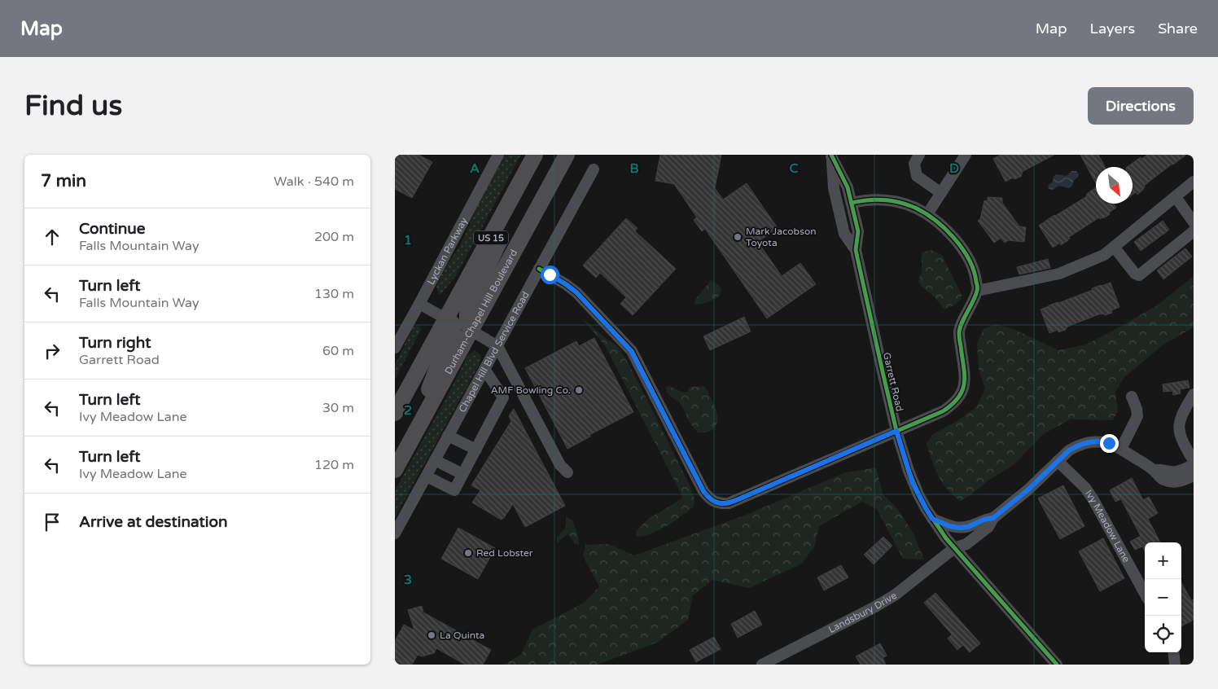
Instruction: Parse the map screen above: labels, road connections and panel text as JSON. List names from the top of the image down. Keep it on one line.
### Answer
{"streets":{"highway":["US 15","Durham-Chapel Hill Boulevard"],"street":["Lyckan Parkway","Chapel Hill Blvd Service Road","Garrett Road","Ivy Meadow Lane","Landsbury Drive"]},"crossings":[["Garrett Road","Landsbury Drive"]],"places":["Mark Jacobson Toyota","AMF Bowling Co.","Red Lobster","La Quinta"],"north":"bottom right","page":{"header":"Map","nav":["Map","Layers","Share"],"buttons":"Directions","title":"Find us","heading":["7 min","Walk · 540 m"],"list":[["Continue","Falls Mountain Way","200 m"],["Turn left","Falls Mountain Way","130 m"],["Turn right","Garrett Road","60 m"],["Turn left","Ivy Meadow Lane","30 m"],["Turn left","Ivy Meadow Lane","120 m"],"Arrive at destination"],"map_buttons":["+","−"]},"grid":{"columns":["A","B","C","D"],"rows":["1","2","3"]}}
